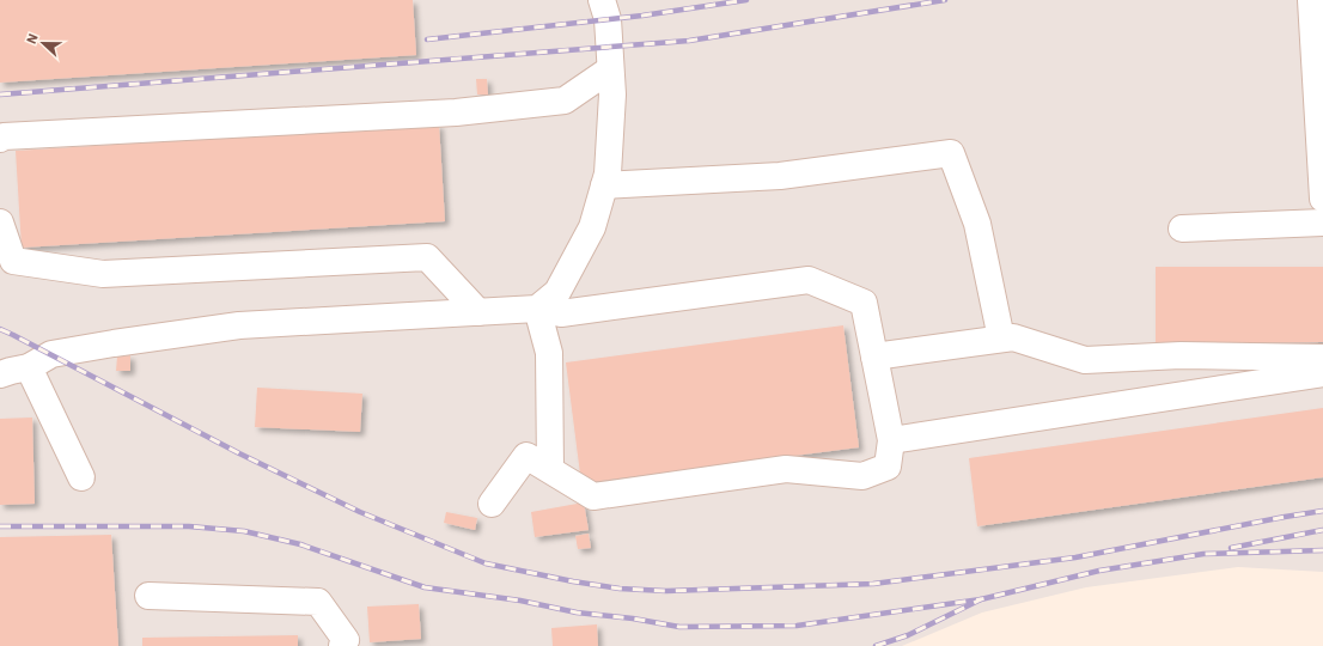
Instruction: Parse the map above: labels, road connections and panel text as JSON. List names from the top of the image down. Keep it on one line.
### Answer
{"north":"left"}
